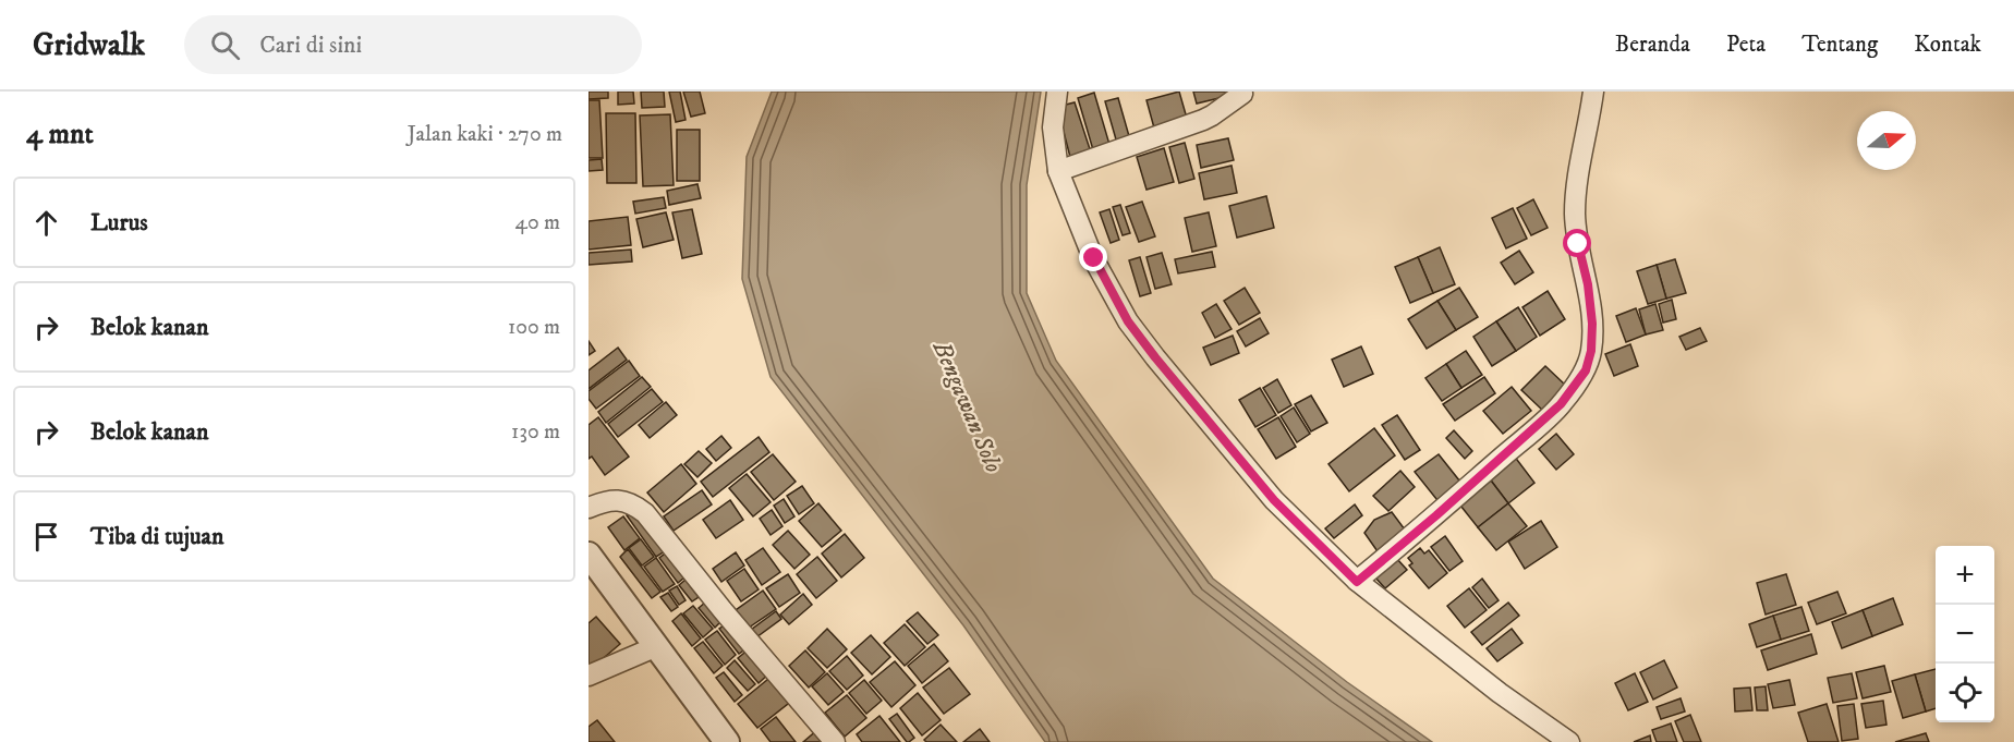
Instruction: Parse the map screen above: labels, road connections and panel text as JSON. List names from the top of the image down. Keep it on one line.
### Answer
{"water":["Bengawan Solo"],"north":"right","page":{"header":"Gridwalk","search":"Cari di sini","nav":["Beranda","Peta","Tentang","Kontak"],"heading":["4 mnt","Jalan kaki · 270 m"],"list":[["Lurus","40 m"],["Belok kanan","100 m"],["Belok kanan","130 m"],"Tiba di tujuan"],"map_buttons":["+","−"]}}
